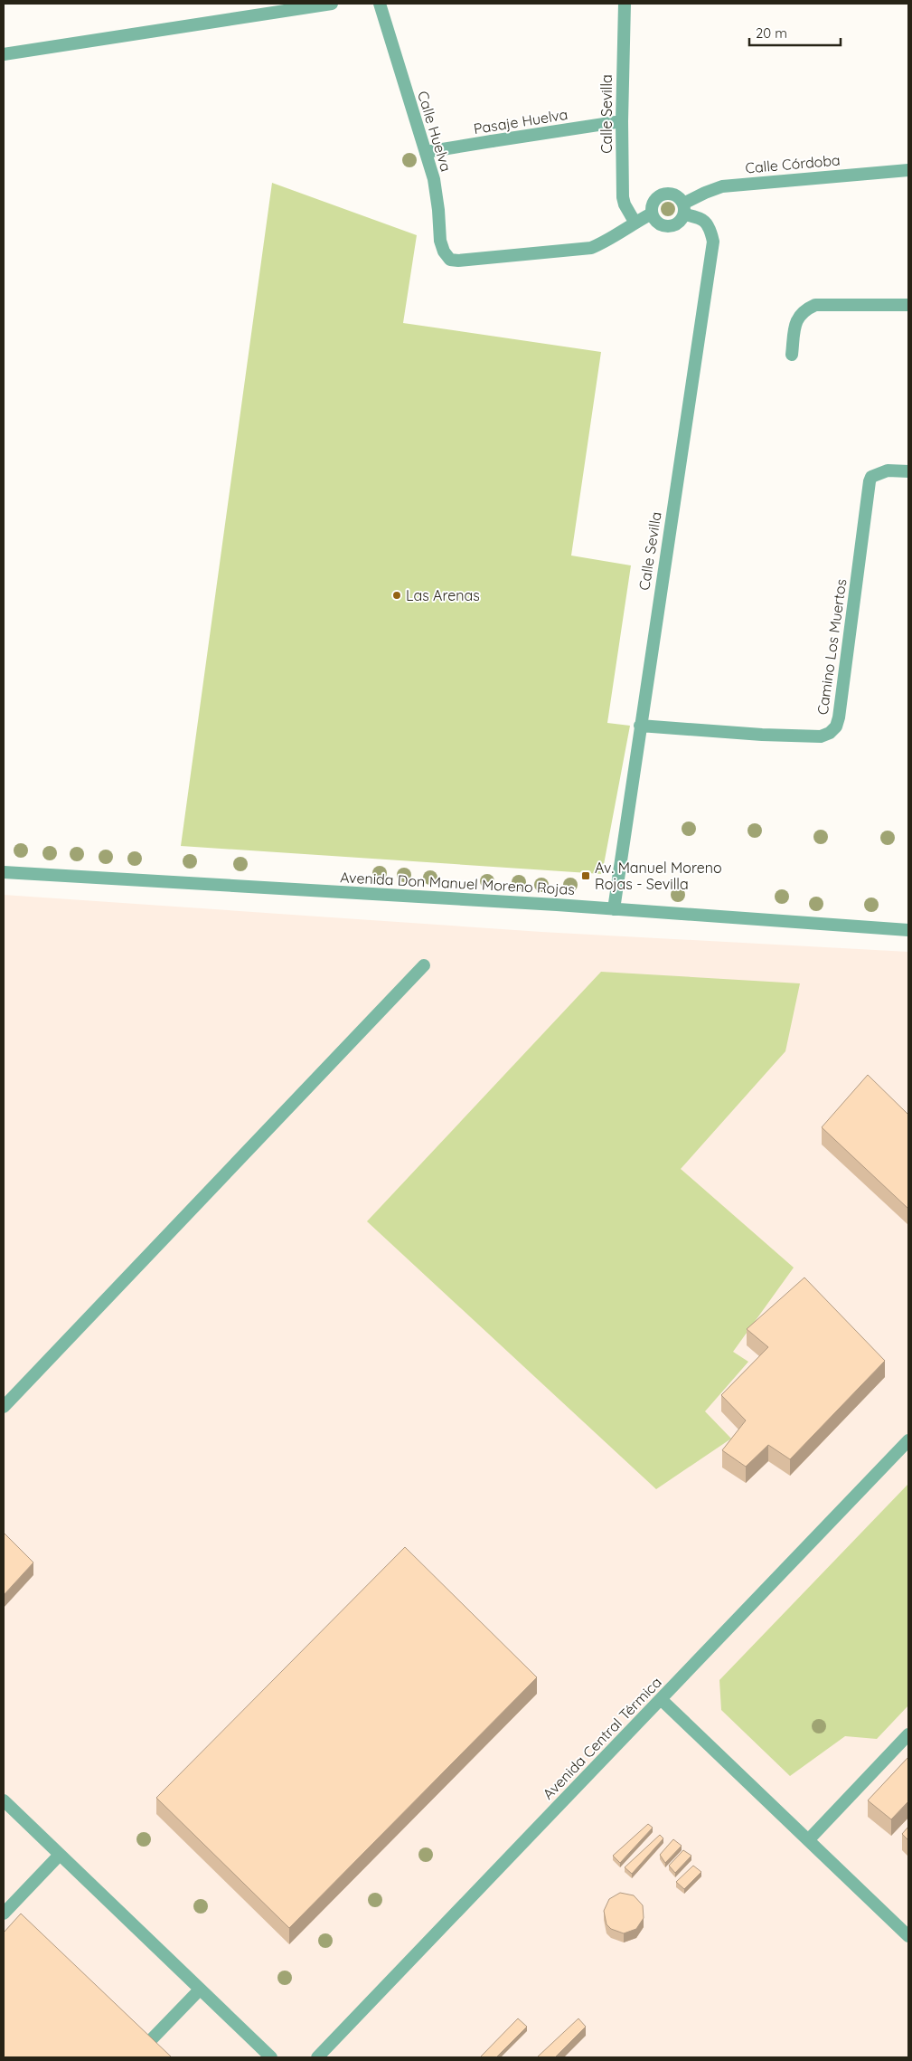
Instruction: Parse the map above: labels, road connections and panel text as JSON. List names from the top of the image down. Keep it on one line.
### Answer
{"streets":{"street":["Calle Sevilla","Pasaje Huelva","Calle Huelva","Calle Córdoba","Camino Los Muertos","Avenida Don Manuel Moreno Rojas","Avenida Central Térmica"]},"crossings":[["Calle Sevilla","Pasaje Huelva"],["Calle Sevilla","Calle Huelva"],["Calle Sevilla","Calle Córdoba"],["Calle Sevilla","Camino Los Muertos"],["Calle Sevilla","Avenida Don Manuel Moreno Rojas"],["Pasaje Huelva","Calle Huelva"]],"places":{"other":["Las Arenas"],"transit":["Av. Manuel Moreno Rojas - Sevilla"]},"scale_bar":"20 m"}
